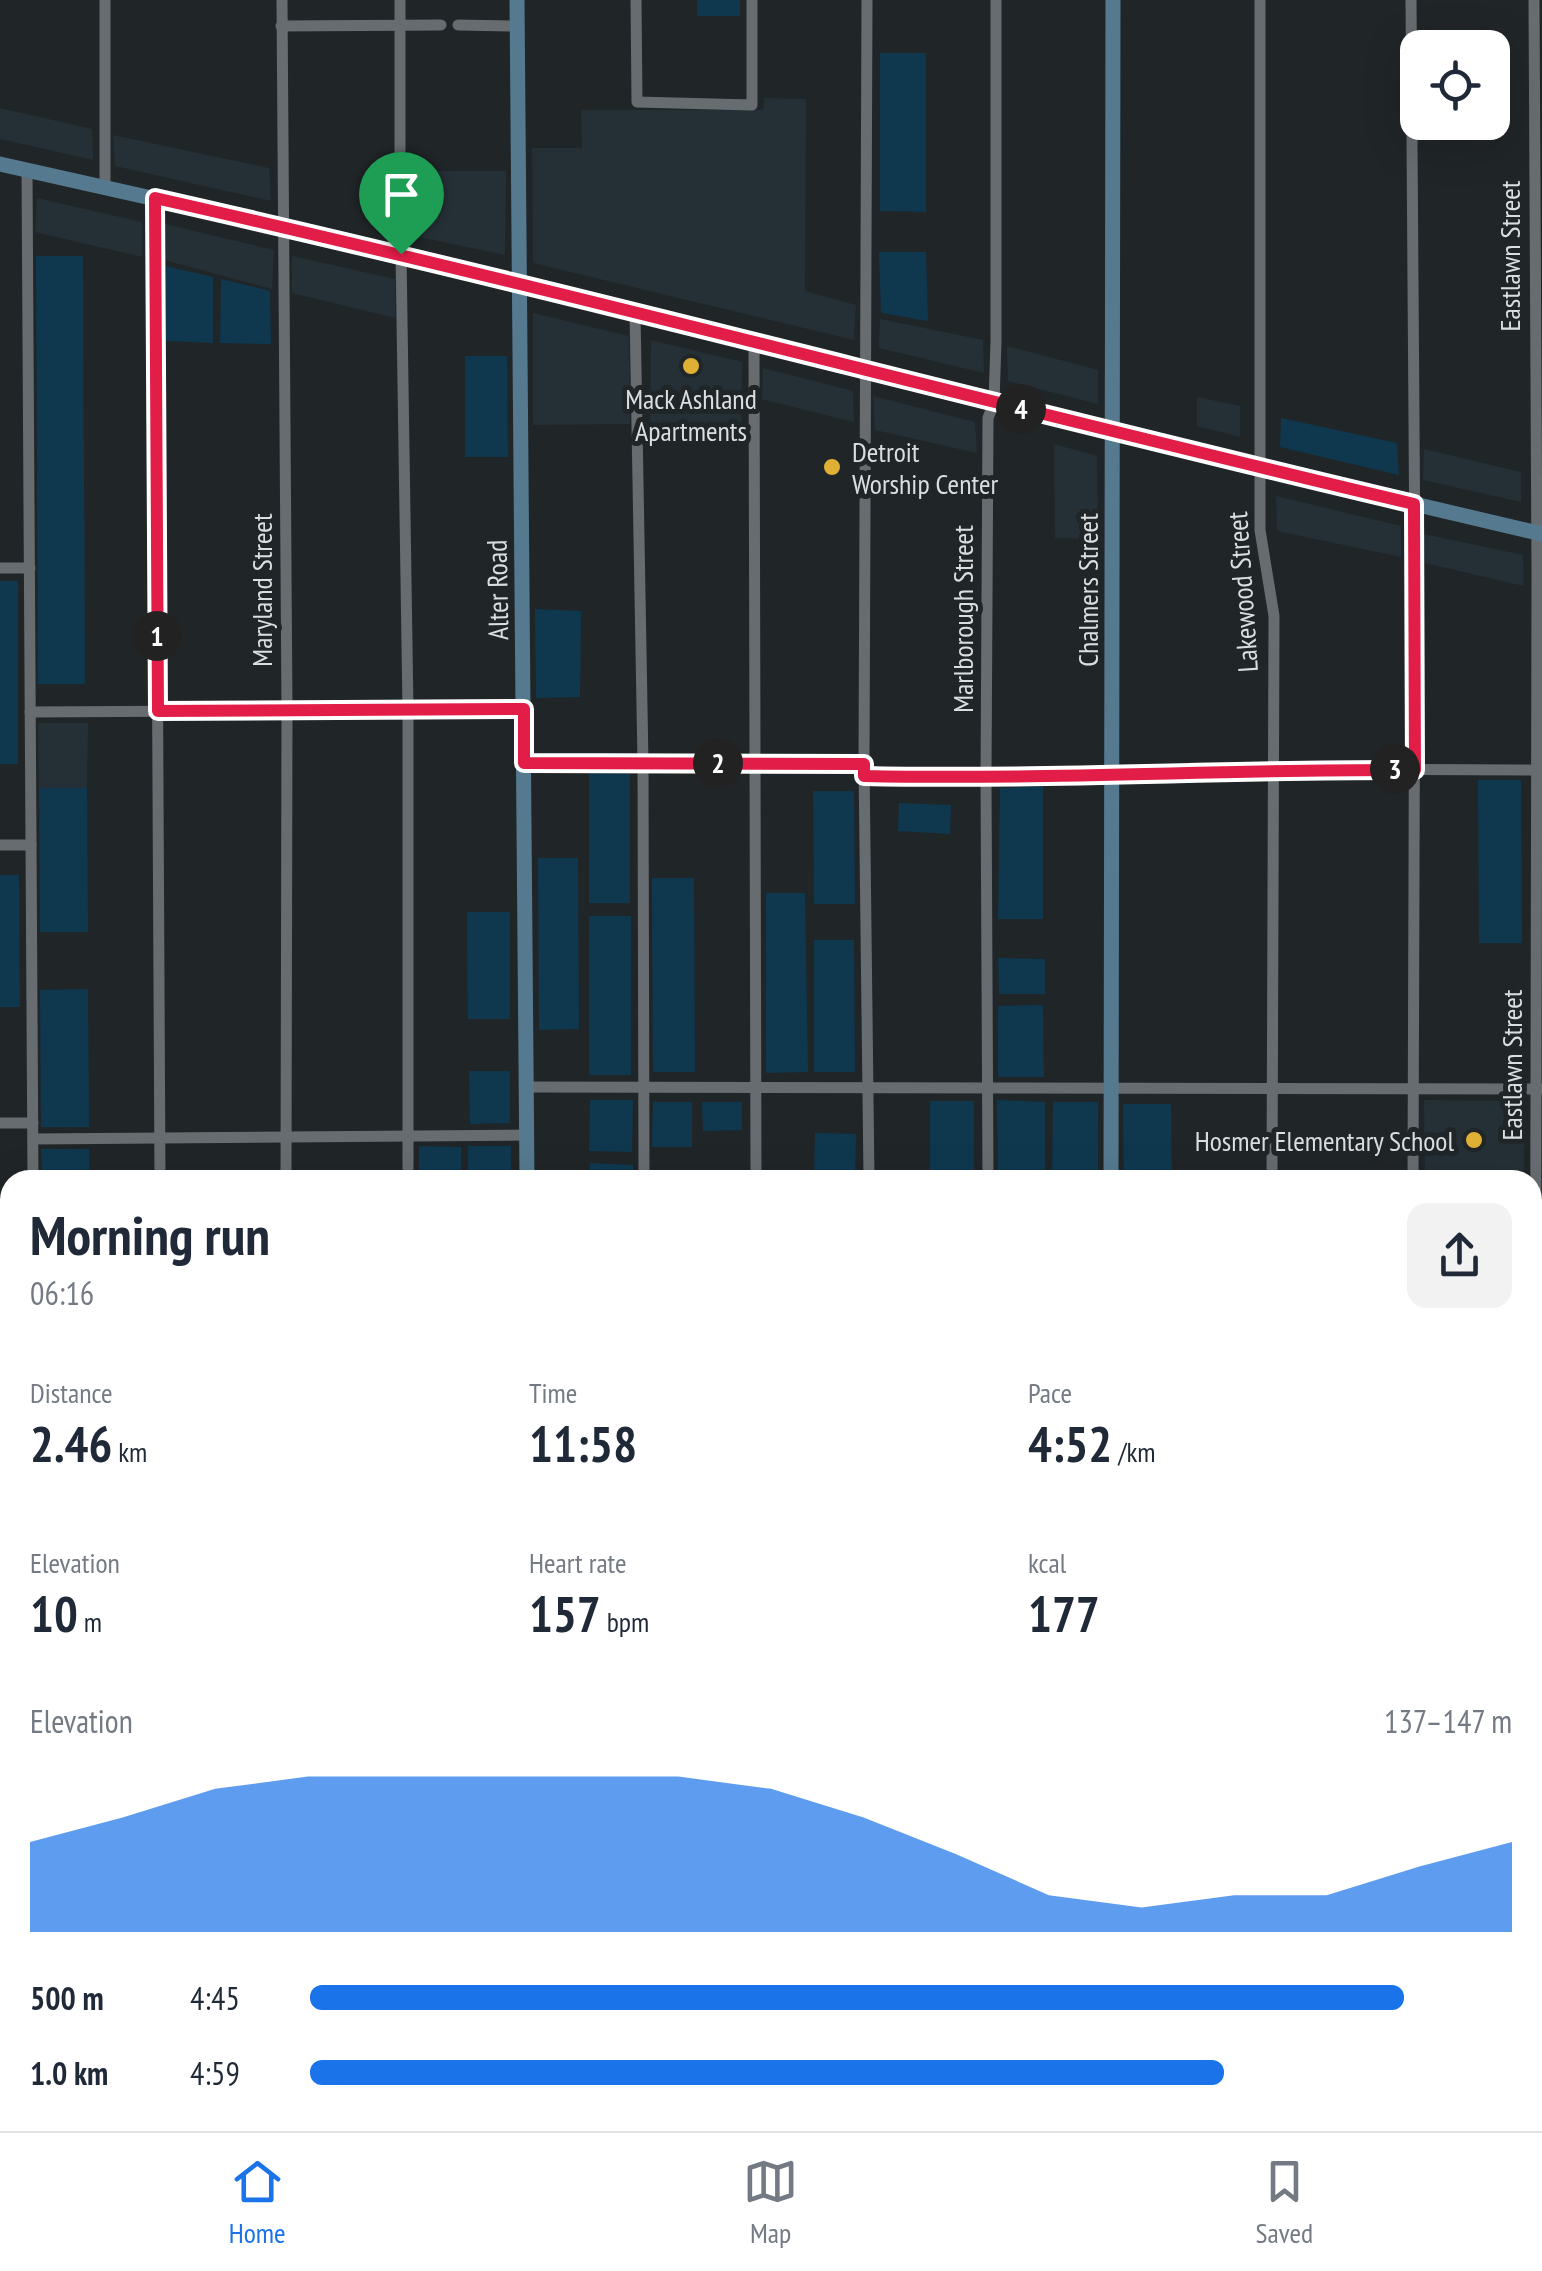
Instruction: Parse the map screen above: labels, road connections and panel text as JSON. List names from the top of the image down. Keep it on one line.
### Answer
{"streets":{"street":["Eastlawn Street","Maryland Street","Alter Road","Chalmers Street","Lakewood Street","Marlborough Street"]},"places":["Mack Ashland Apartments","Detroit Worship Center","Hosmer Elementary School"],"page":{"pins":["4","1","2","3"],"heading":["Morning run","06:16"],"stats":[["Distance","2.46 km"],["Time","11:58"],["Pace","4:52 /km"],["Elevation","10 m"],["Heart rate","157 bpm"],["kcal","177"]],"chart":["Elevation","137–147 m"],"list":[{"name":"500 m","note":"4:45"},{"name":"1.0 km","note":"4:59"}],"tabs":["Home","Map","Saved"]}}
